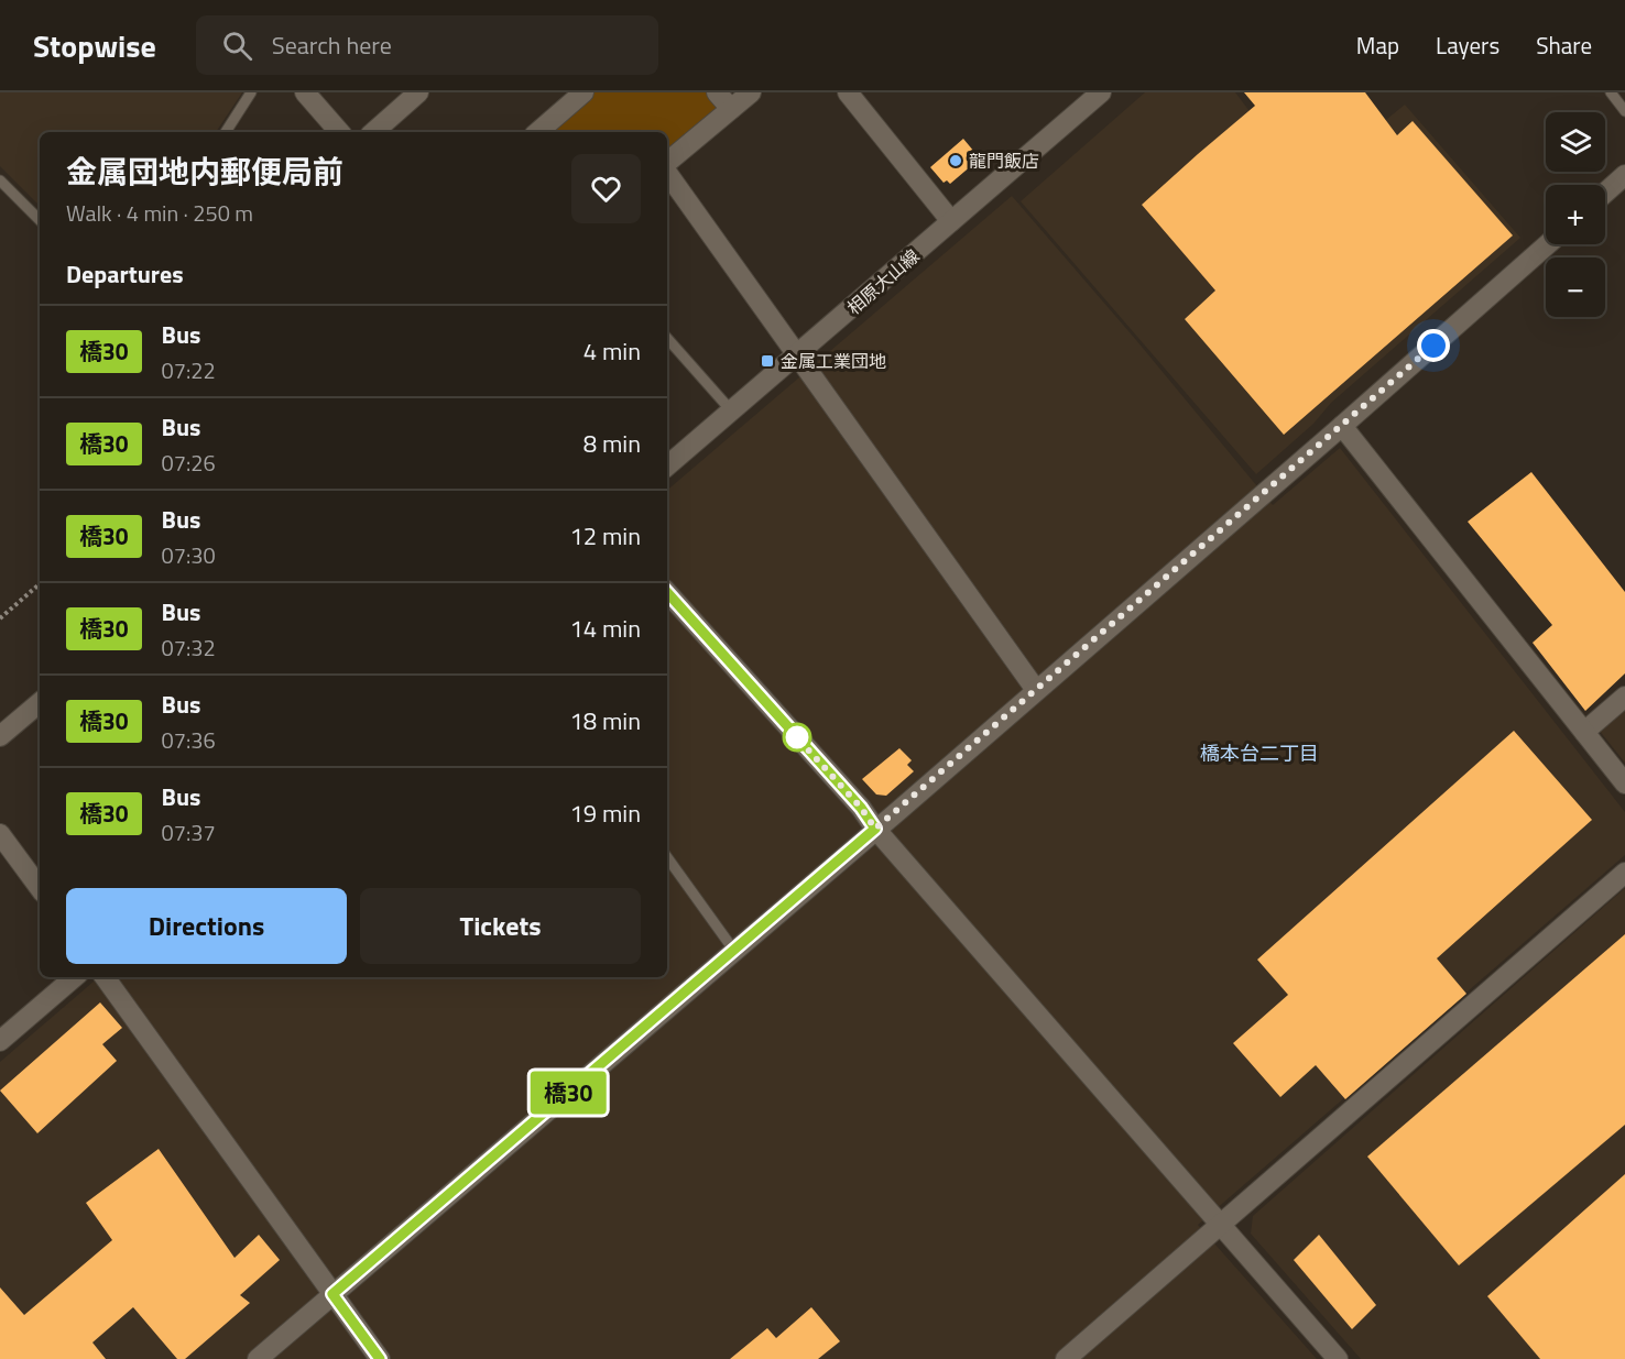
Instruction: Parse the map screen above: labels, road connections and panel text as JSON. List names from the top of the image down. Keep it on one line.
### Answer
{"streets":{"street":["相原大山線"]},"districts":["橋本台二丁目"],"places":{"other":["龍門飯店"],"transit":["金属工業団地"]},"lines":["bus line 橋30"],"page":{"header":"Stopwise","search":"Search here","nav":["Map","Layers","Share"],"on_map":"橋30","map_buttons":["+","−"],"heading":[["金属団地内郵便局前","Walk · 4 min · 250 m"],"Departures"],"list":[{"mark":"橋30","name":"Bus","note":"07:22","value":"4 min"},{"mark":"橋30","name":"Bus","note":"07:26","value":"8 min"},{"mark":"橋30","name":"Bus","note":"07:30","value":"12 min"},{"mark":"橋30","name":"Bus","note":"07:32","value":"14 min"},{"mark":"橋30","name":"Bus","note":"07:36","value":"18 min"},{"mark":"橋30","name":"Bus","note":"07:37","value":"19 min"}],"buttons":["Directions","Tickets"]}}
